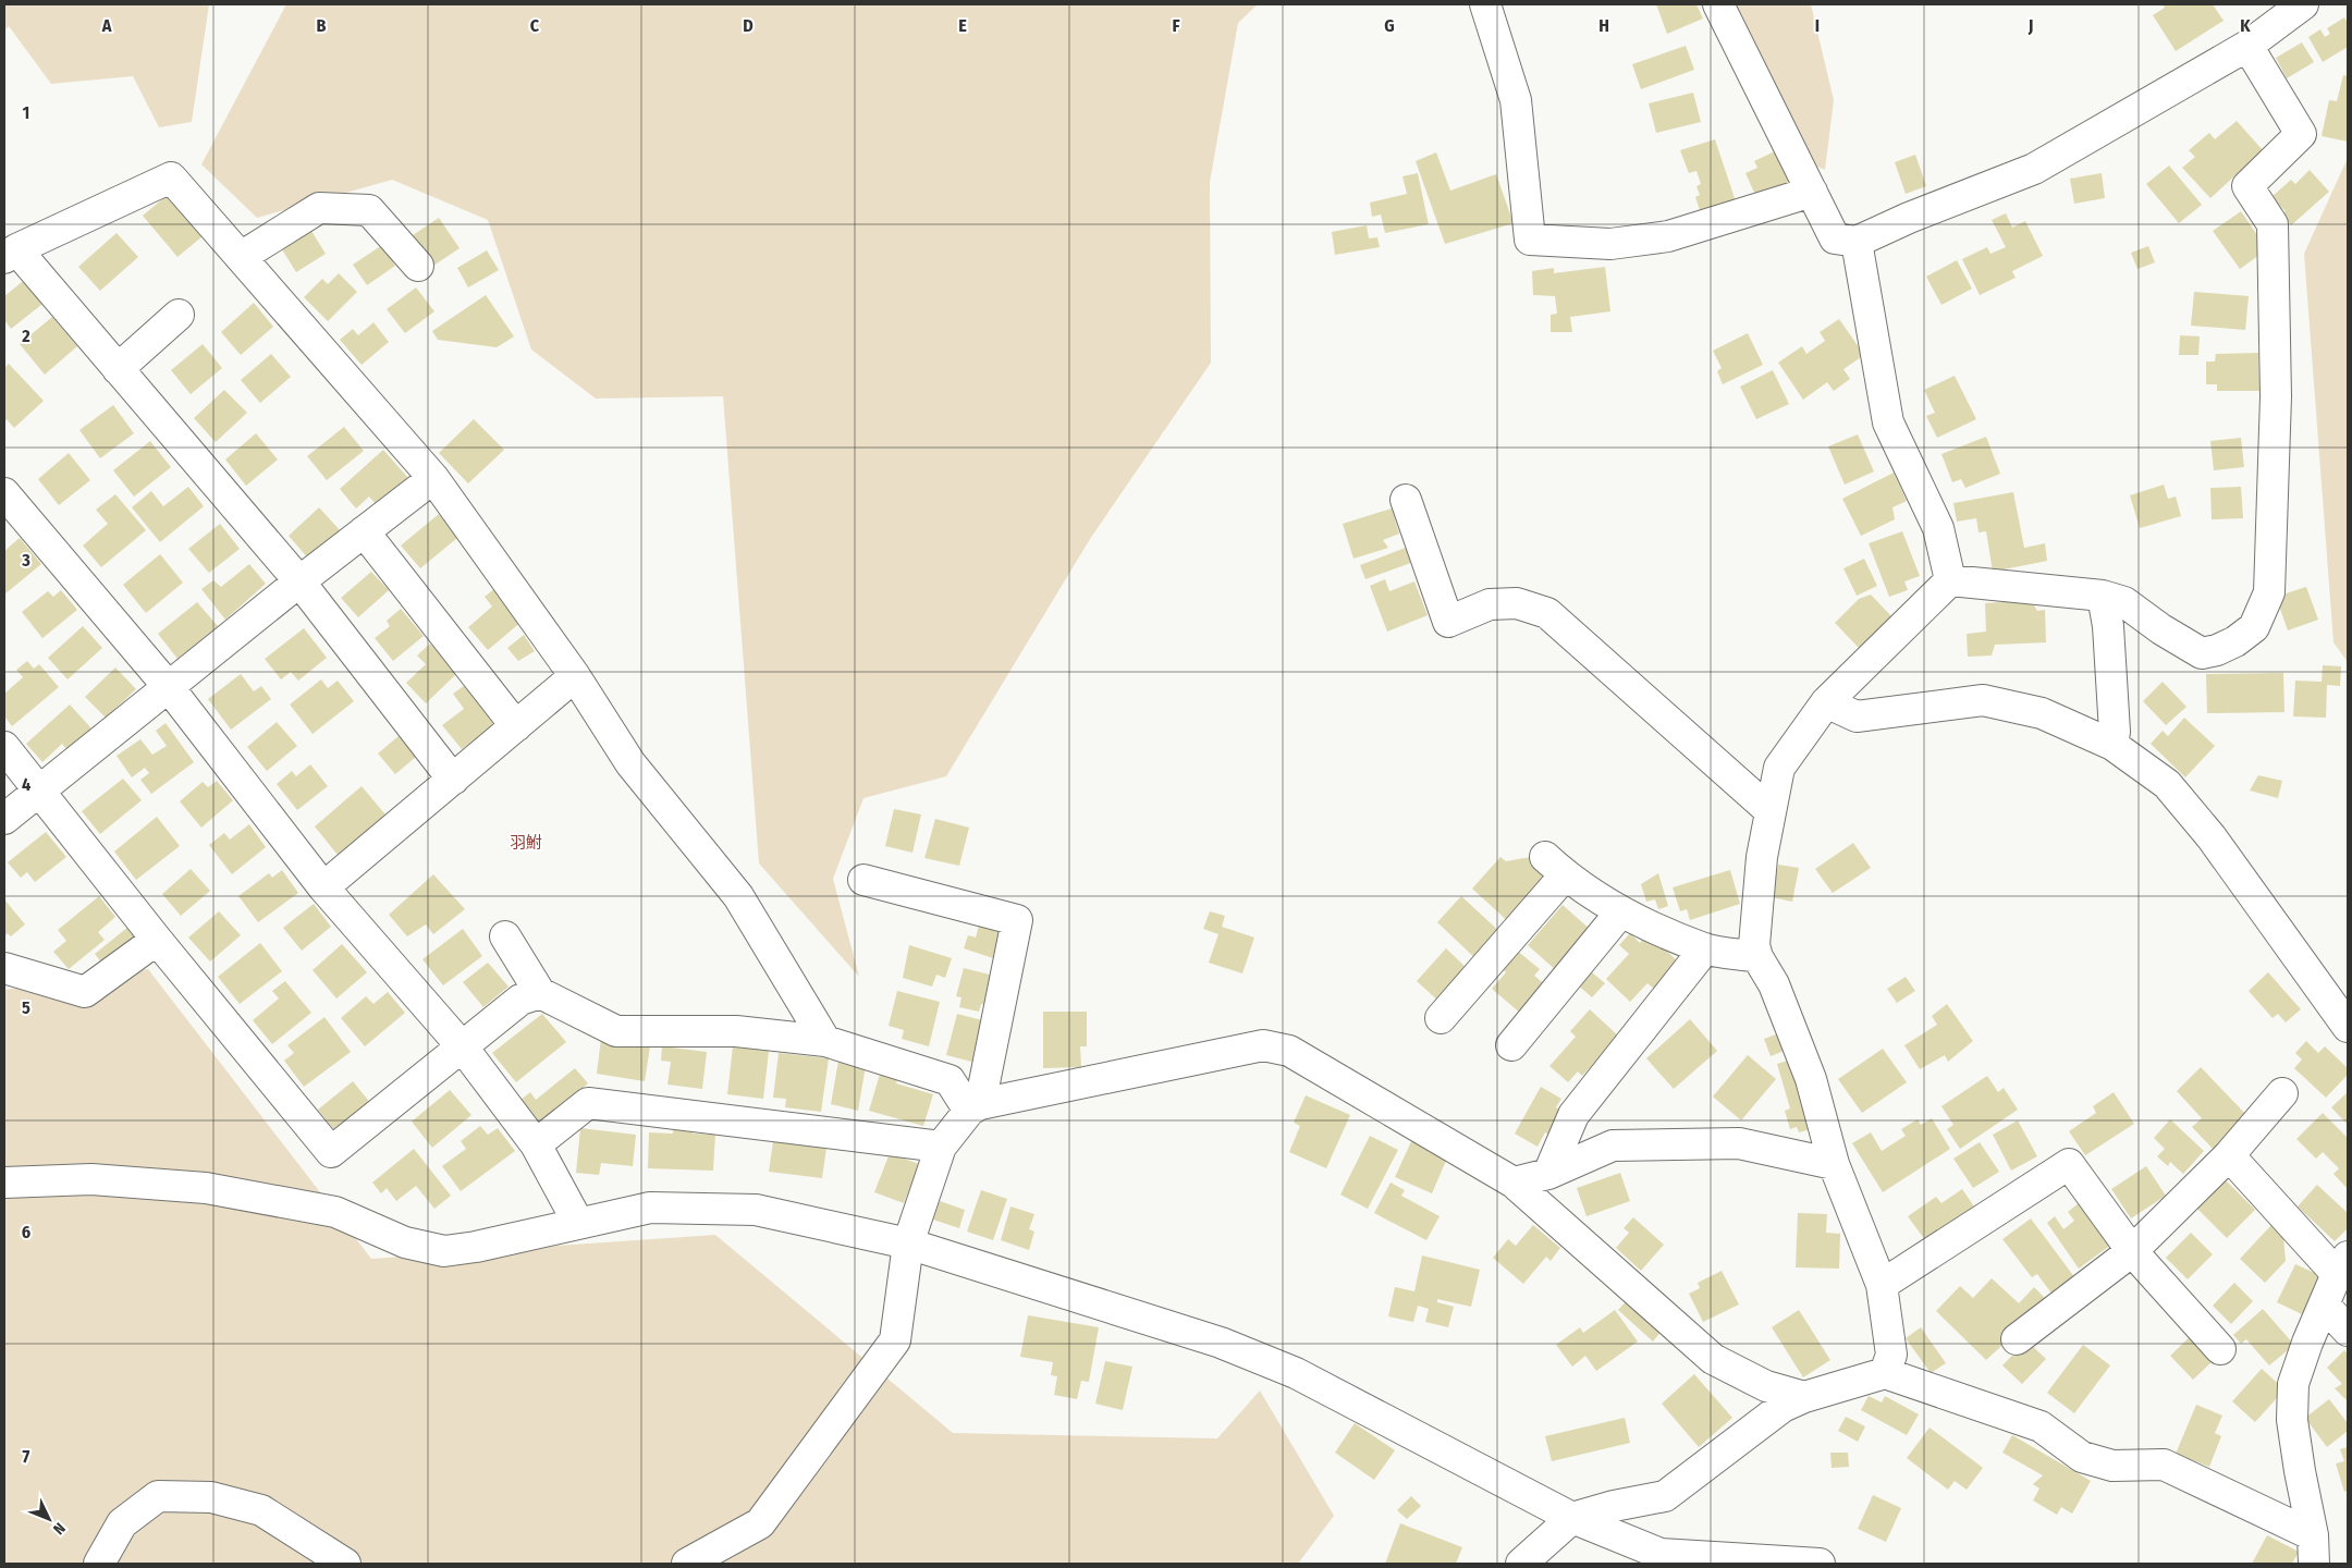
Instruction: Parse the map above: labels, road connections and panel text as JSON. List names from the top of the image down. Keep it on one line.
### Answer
{"districts":["羽鮒"],"north":"bottom right","grid":{"columns":["A","B","C","D","E","F","G","H","I","J","K"],"rows":["1","2","3","4","5","6","7"]}}
